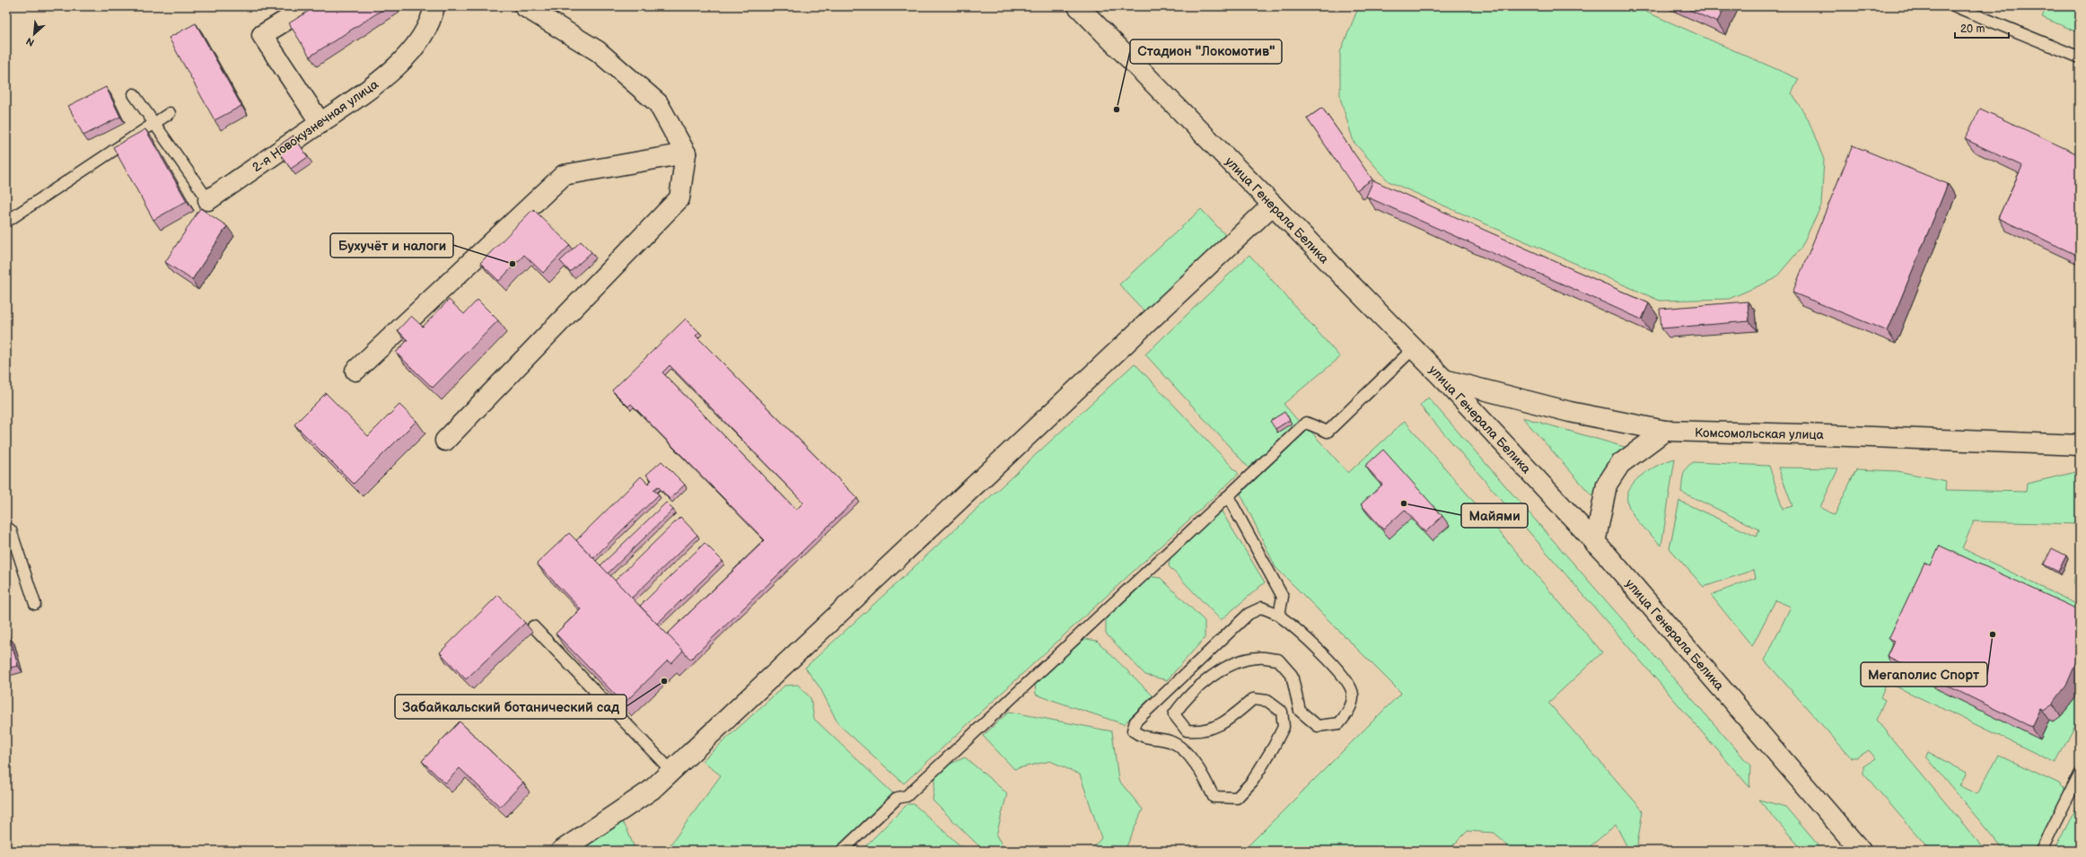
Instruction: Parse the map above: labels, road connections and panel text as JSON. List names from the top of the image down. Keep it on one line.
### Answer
{"streets":{"street":["2-я Новокузнечная улица","улица Генерала Белика","Комсомольская улица"]},"crossings":[["улица Генерала Белика","Комсомольская улица"]],"places":["Стадион \"Локомотив\"","Бухучёт и налоги","Майями","Мегаполис Спорт","Забайкальский ботанический сад"],"scale_bar":"20 m","north":"bottom left"}
